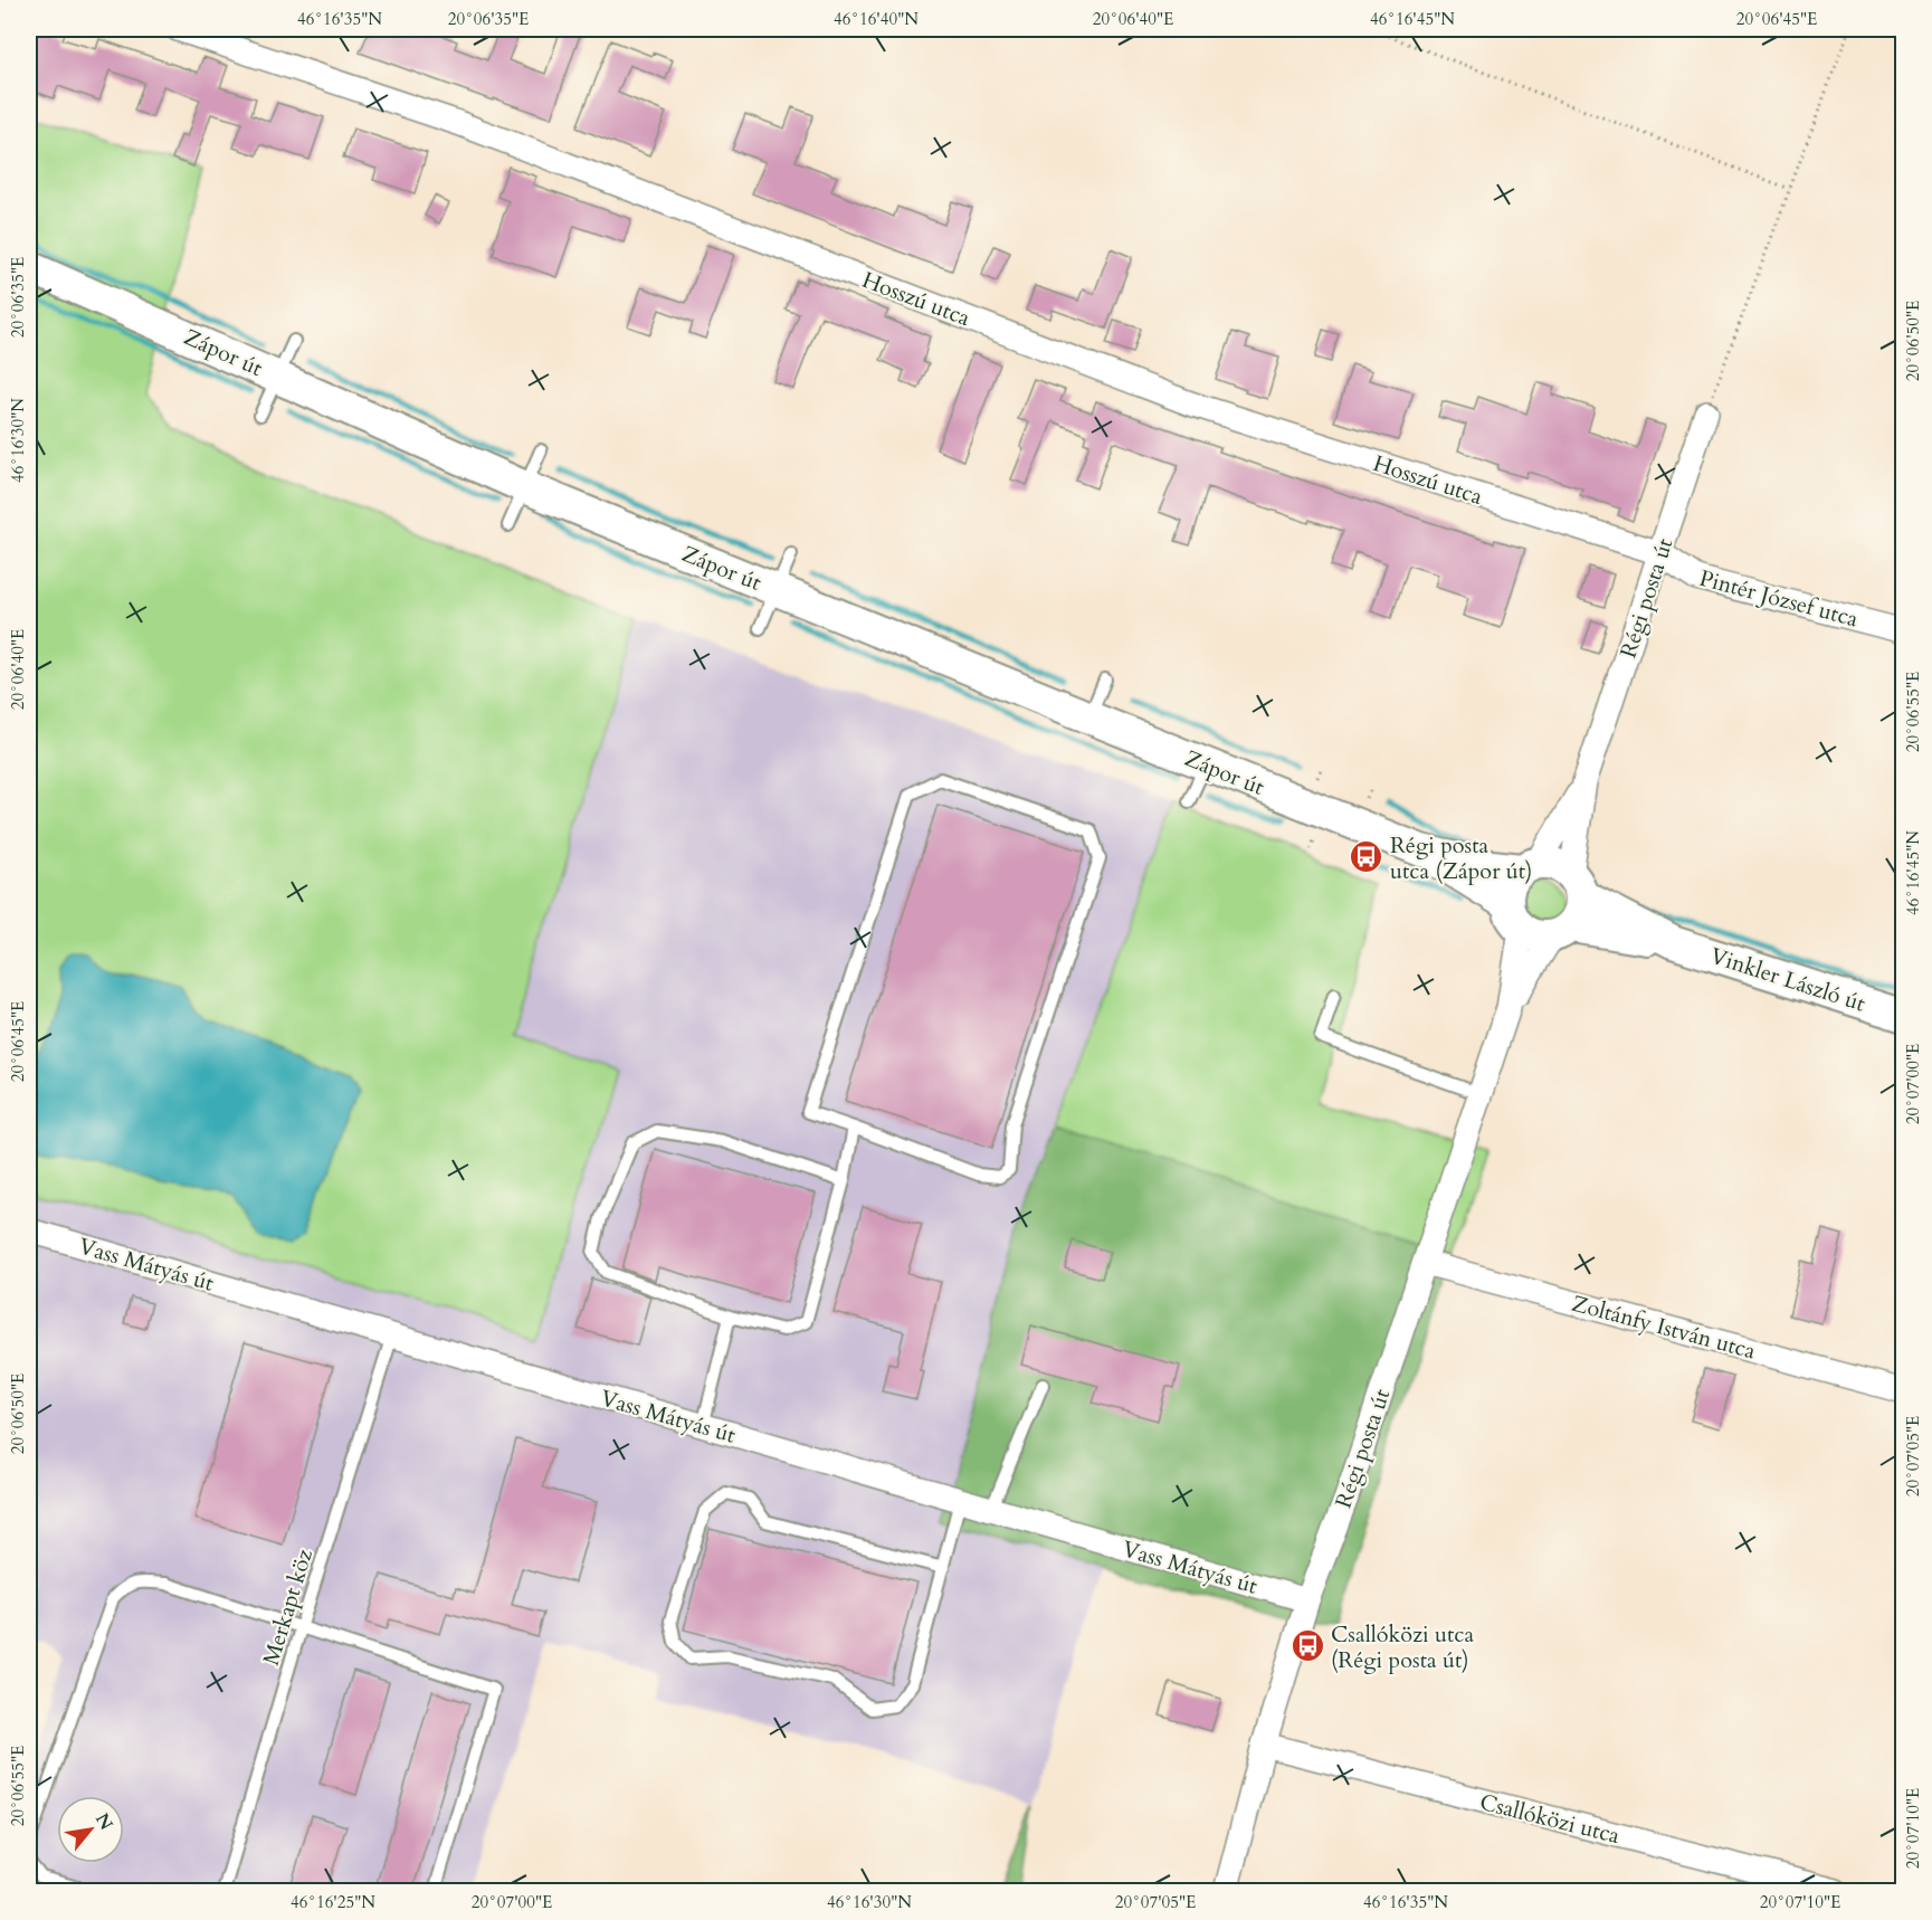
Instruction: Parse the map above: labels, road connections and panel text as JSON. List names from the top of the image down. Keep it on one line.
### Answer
{"streets":{"street":["Hosszú utca","Zápor út","Régi posta út","Pintér József utca","Vinkler László út","Vass Mátyás út","Zoltánfy István utca","Csallóközi utca"],"lane":["Merkapt köz"]},"crossings":[["Hosszú utca","Régi posta út"],["Hosszú utca","Pintér József utca"],["Zápor út","Régi posta út"],["Zápor út","Vinkler László út"],["Régi posta út","Pintér József utca"],["Régi posta út","Vinkler László út"],["Régi posta út","Vass Mátyás út"],["Régi posta út","Zoltánfy István utca"],["Régi posta út","Csallóközi utca"],["Vass Mátyás út","Merkapt köz"]],"places":{"bus stop":["Régi posta utca (Zápor út)","Csallóközi utca (Régi posta út)"]},"north":"top right","coordinates":["46°16'35\"N","20°06'35\"E","46°16'40\"N","20°06'40\"E","46°16'45\"N","20°06'45\"E","20°06'50\"E","46°16'30\"N","20°06'55\"E","20°07'00\"E","20°07'05\"E","20°07'10\"E","46°16'25\"N"]}
